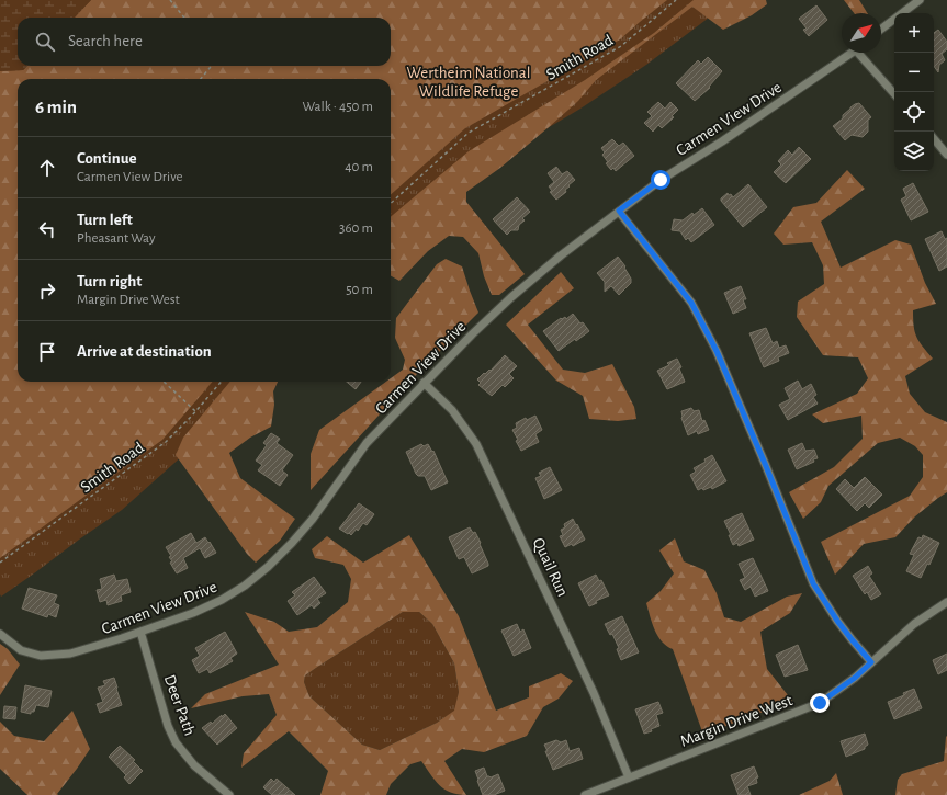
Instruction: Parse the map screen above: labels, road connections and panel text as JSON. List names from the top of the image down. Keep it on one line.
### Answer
{"streets":{"street":["Carmen View Drive","Quail Run","Deer Path","Margin Drive West"],"path":["Smith Road"]},"crossings":[["Carmen View Drive","Quail Run"],["Carmen View Drive","Deer Path"],["Quail Run","Margin Drive West"]],"parks":["Wertheim National Wildlife Refuge"],"north":"top right","page":{"map_buttons":["+","−"],"search":"Search here","heading":["6 min","Walk · 450 m"],"list":[["Continue","Carmen View Drive","40 m"],["Turn left","Pheasant Way","360 m"],["Turn right","Margin Drive West","50 m"],"Arrive at destination"]}}
